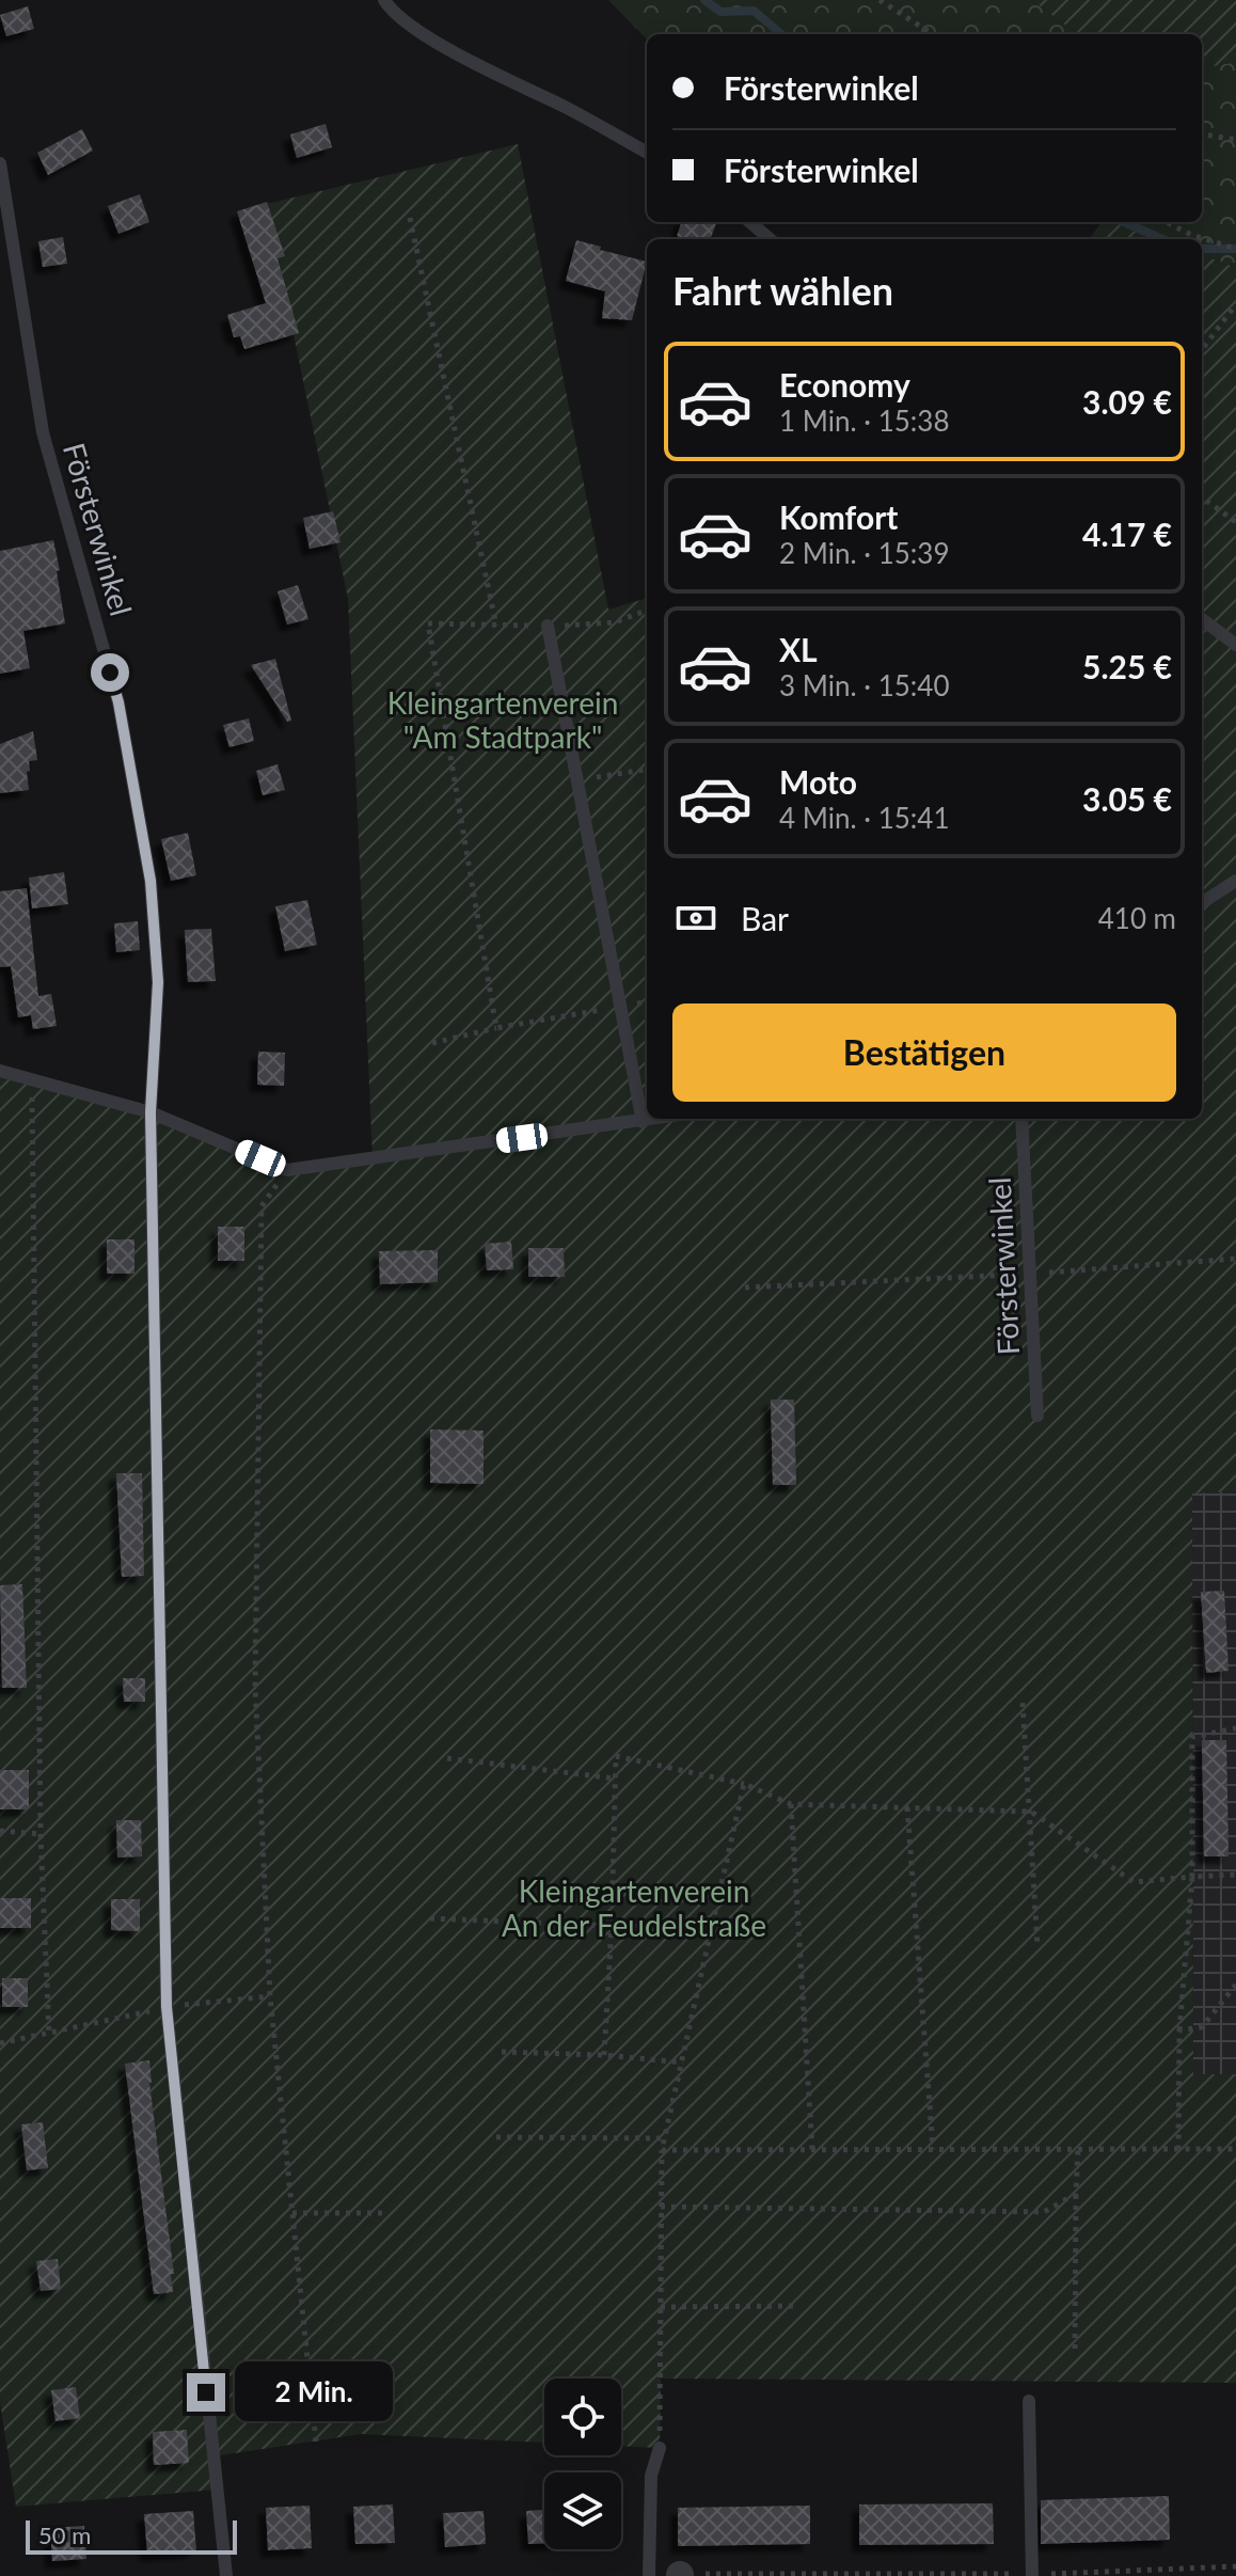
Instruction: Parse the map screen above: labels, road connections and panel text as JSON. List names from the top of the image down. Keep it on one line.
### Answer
{"streets":{"lane":["Försterwinkel"]},"parks":["Kleingartenverein \"Am Stadtpark\"","Kleingartenverein An der Feudelstraße"],"scale_bar":"50 m","page":{"banner":["Försterwinkel","Försterwinkel"],"heading":"Fahrt wählen","list":[{"name":"Economy","note":"1 Min. · 15:38","value":"3.09 €"},{"name":"Komfort","note":"2 Min. · 15:39","value":"4.17 €"},{"name":"XL","note":"3 Min. · 15:40","value":"5.25 €"},{"name":"Moto","note":"4 Min. · 15:41","value":"3.05 €"}],"pay":["Bar","410 m"],"buttons":"Bestätigen","bubble":"2 Min.","scale":"50 m"}}
